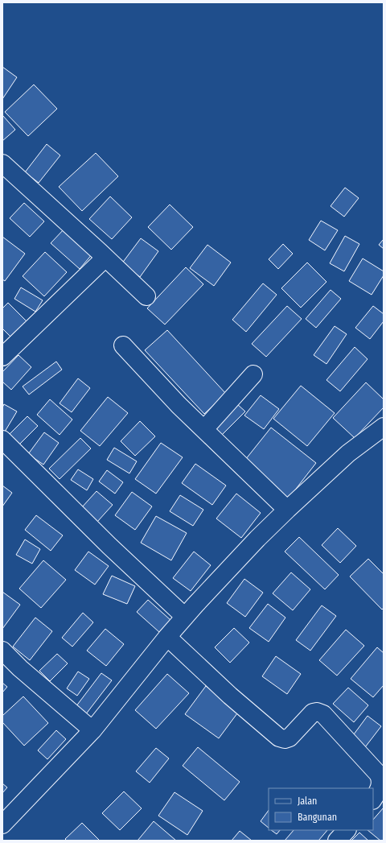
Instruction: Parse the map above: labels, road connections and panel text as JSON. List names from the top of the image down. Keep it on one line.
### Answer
{"legend":["Jalan","Bangunan"]}
